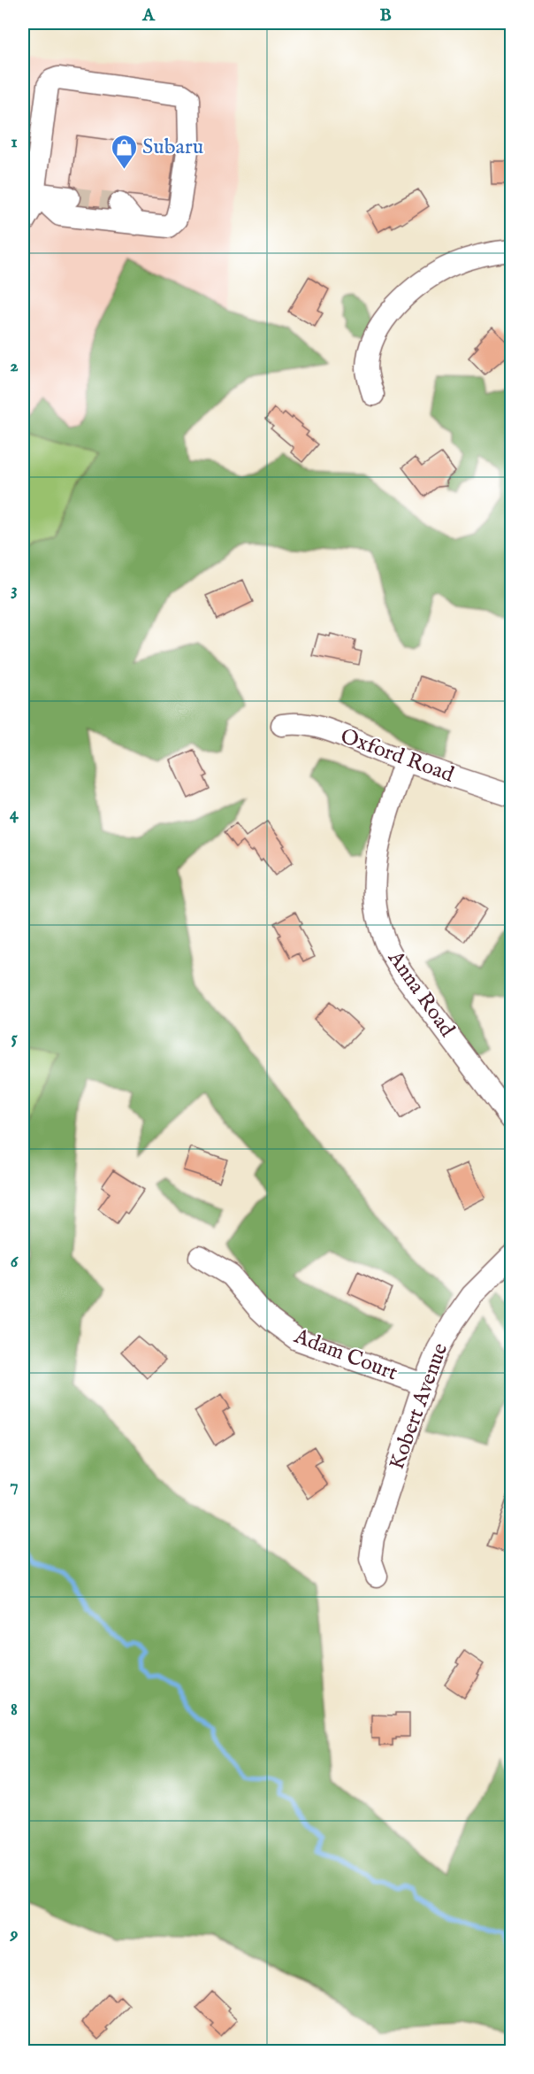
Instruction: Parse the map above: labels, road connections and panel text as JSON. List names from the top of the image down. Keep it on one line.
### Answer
{"streets":{"street":["Oxford Road","Anna Road","Adam Court","Kobert Avenue"]},"crossings":[["Oxford Road","Anna Road"],["Adam Court","Kobert Avenue"]],"places":{"shop":["Subaru"]},"grid":{"columns":["A","B"],"rows":["1","2","3","4","5","6","7","8","9"]}}
